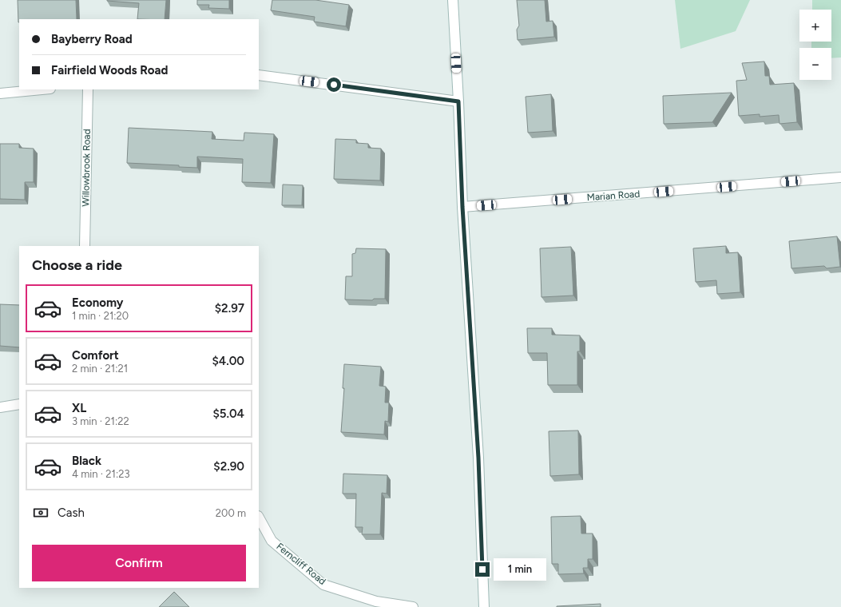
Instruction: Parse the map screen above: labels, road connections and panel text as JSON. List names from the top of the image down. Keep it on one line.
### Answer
{"streets":{"street":["Willowbrook Road","Marian Road","Ferncliff Road"]},"page":{"map_buttons":["+","−"],"banner":["Bayberry Road","Fairfield Woods Road"],"heading":"Choose a ride","list":[{"name":"Economy","note":"1 min · 21:20","value":"$2.97"},{"name":"Comfort","note":"2 min · 21:21","value":"$4.00"},{"name":"XL","note":"3 min · 21:22","value":"$5.04"},{"name":"Black","note":"4 min · 21:23","value":"$2.90"}],"pay":["Cash","200 m"],"buttons":"Confirm","bubble":"1 min"}}
